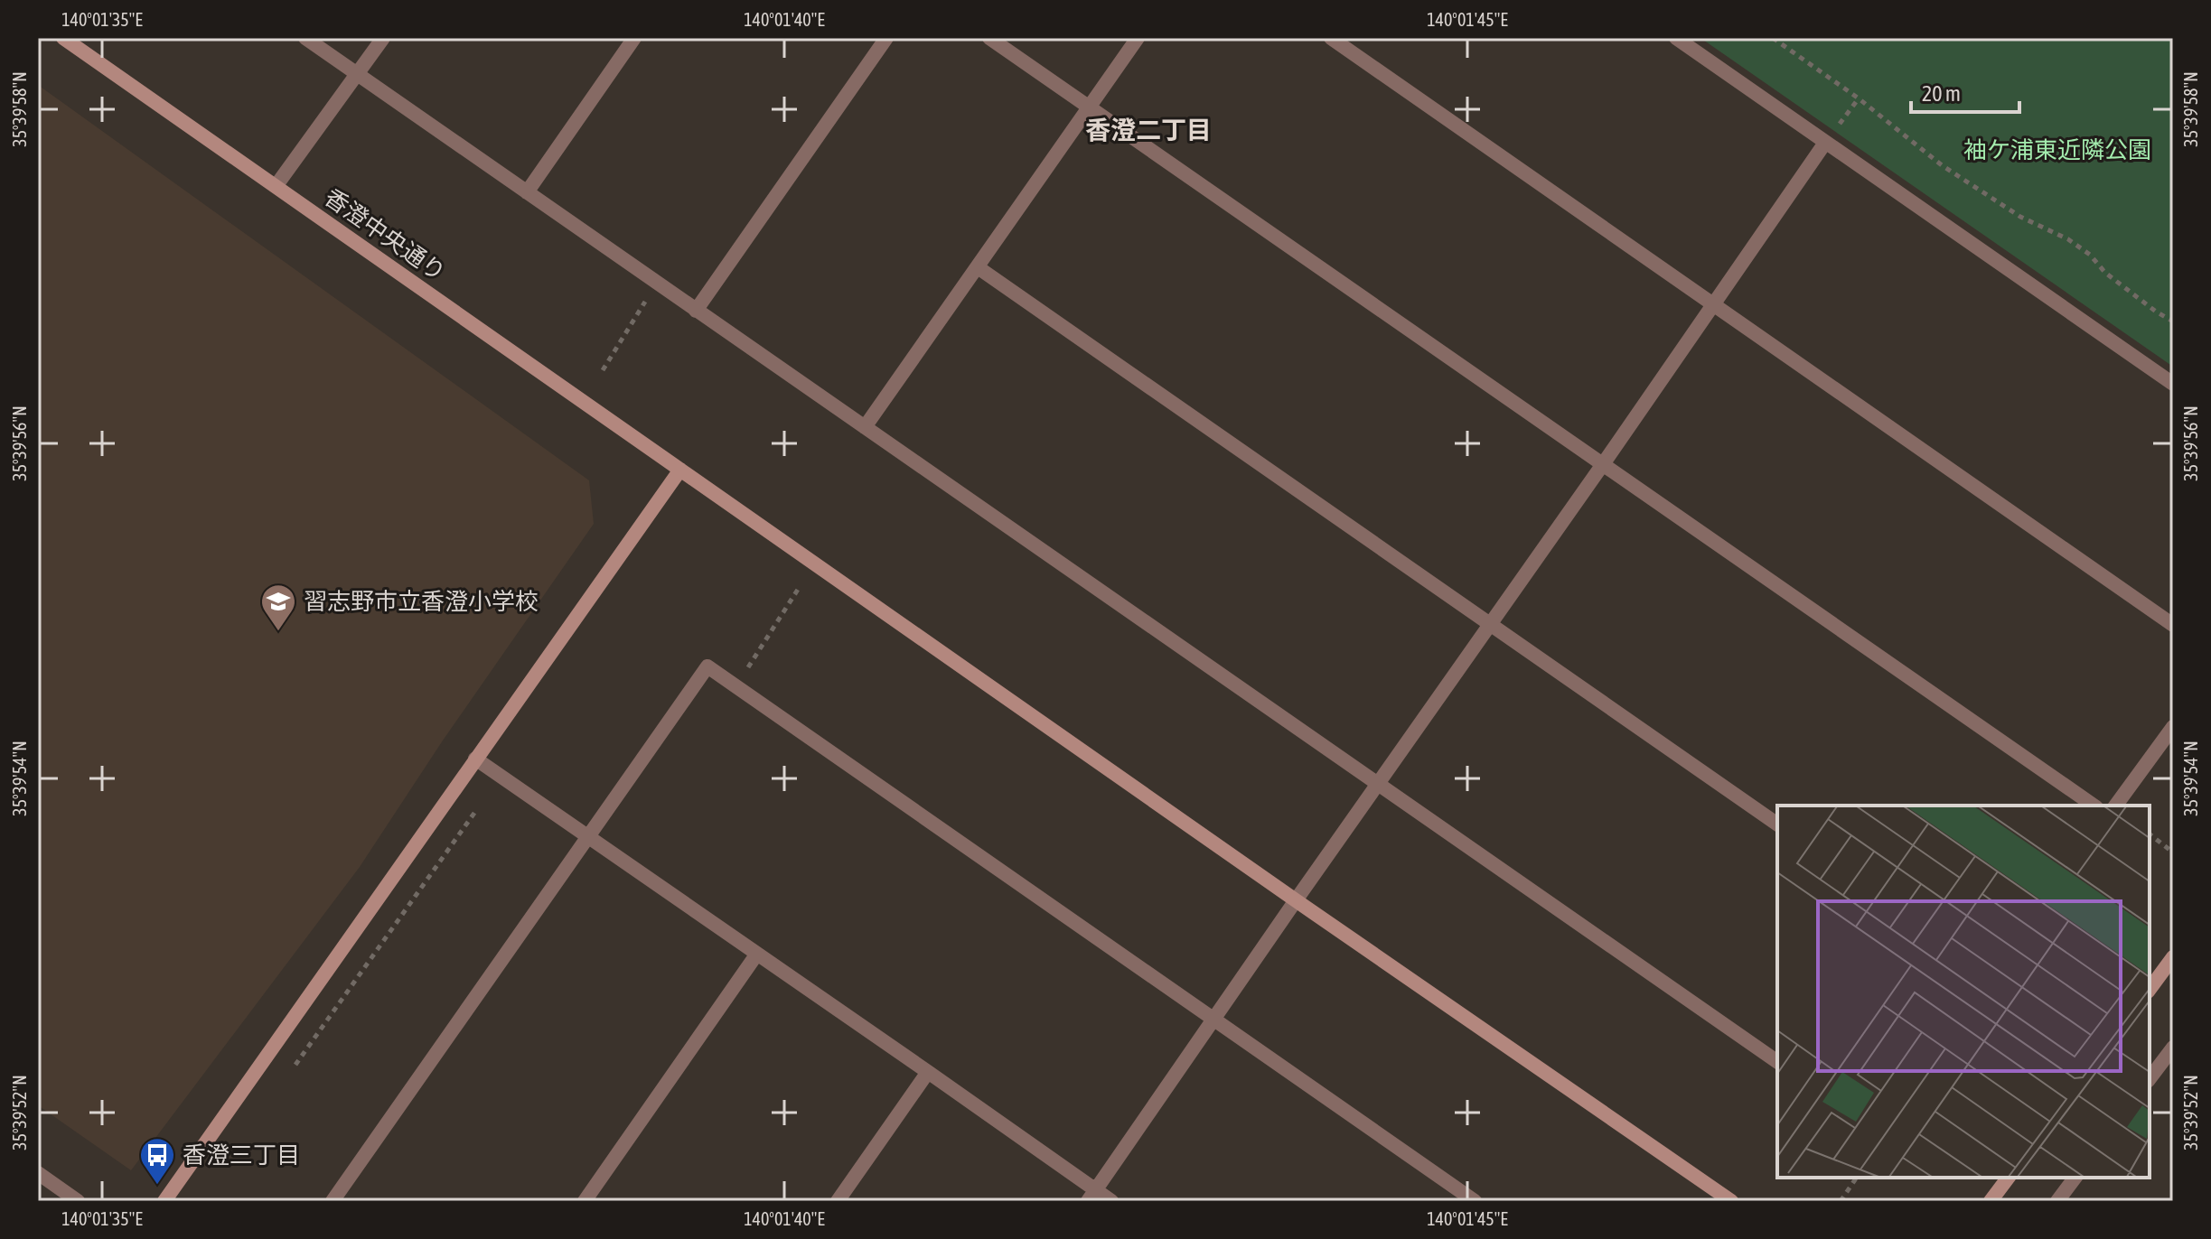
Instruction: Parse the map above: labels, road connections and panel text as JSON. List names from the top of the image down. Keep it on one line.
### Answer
{"streets":{"street":["香澄中央通り"]},"districts":["香澄二丁目"],"parks":["袖ケ浦東近隣公園"],"places":{"school or university":["習志野市立香澄小学校"],"bus stop":["香澄三丁目"]},"scale_bar":"20 m","coordinates":["140°01'35\"E","140°01'40\"E","140°01'45\"E","35°39'58\"N","35°39'56\"N","35°39'54\"N","35°39'52\"N"]}
